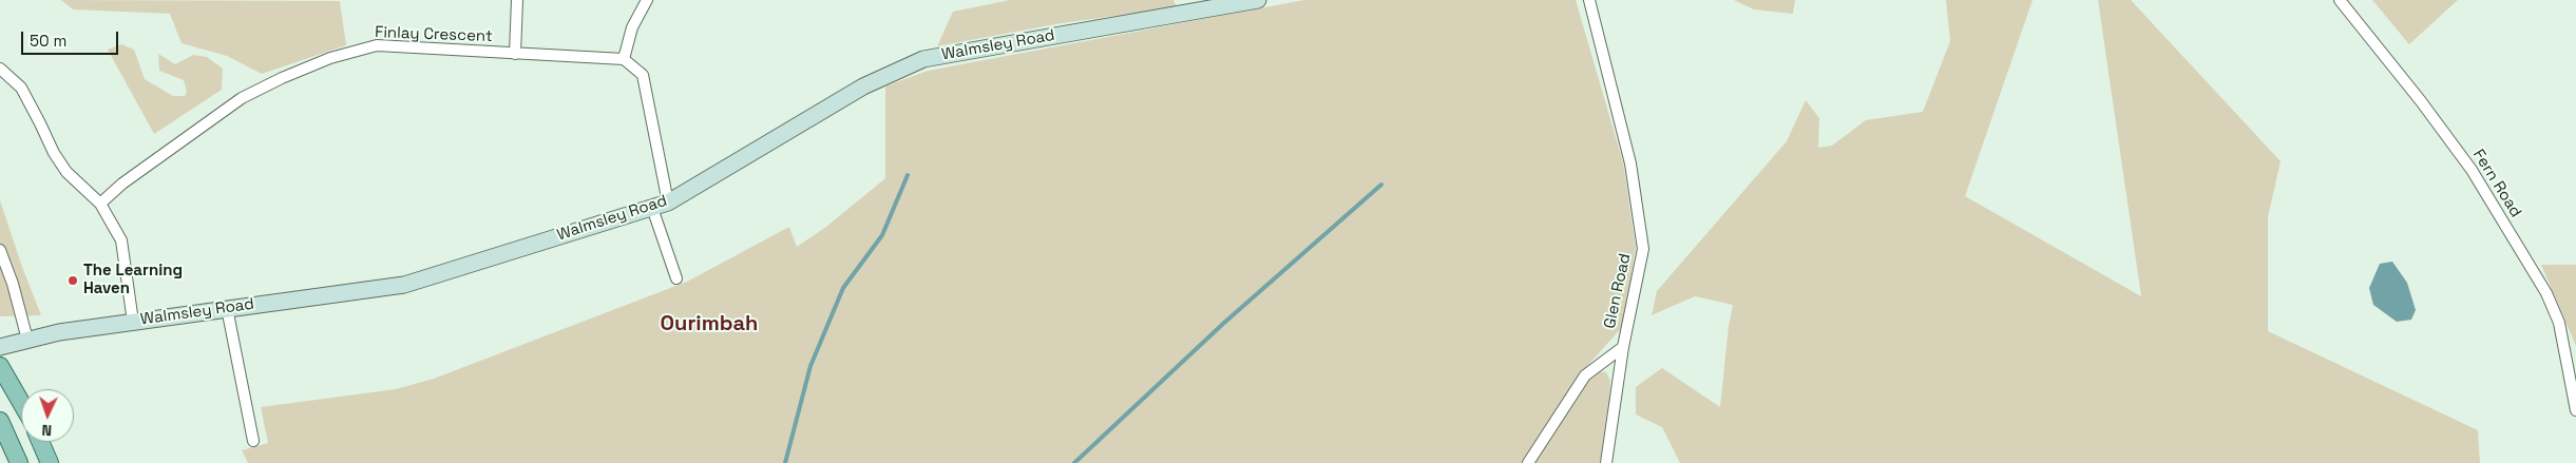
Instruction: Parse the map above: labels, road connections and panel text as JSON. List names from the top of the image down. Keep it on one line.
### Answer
{"streets":{"street":["Finlay Crescent","Walmsley Road","Fern Road","Glen Road"]},"districts":["Ourimbah"],"places":["The Learning Haven"],"scale_bar":"50 m","north":"bottom"}
